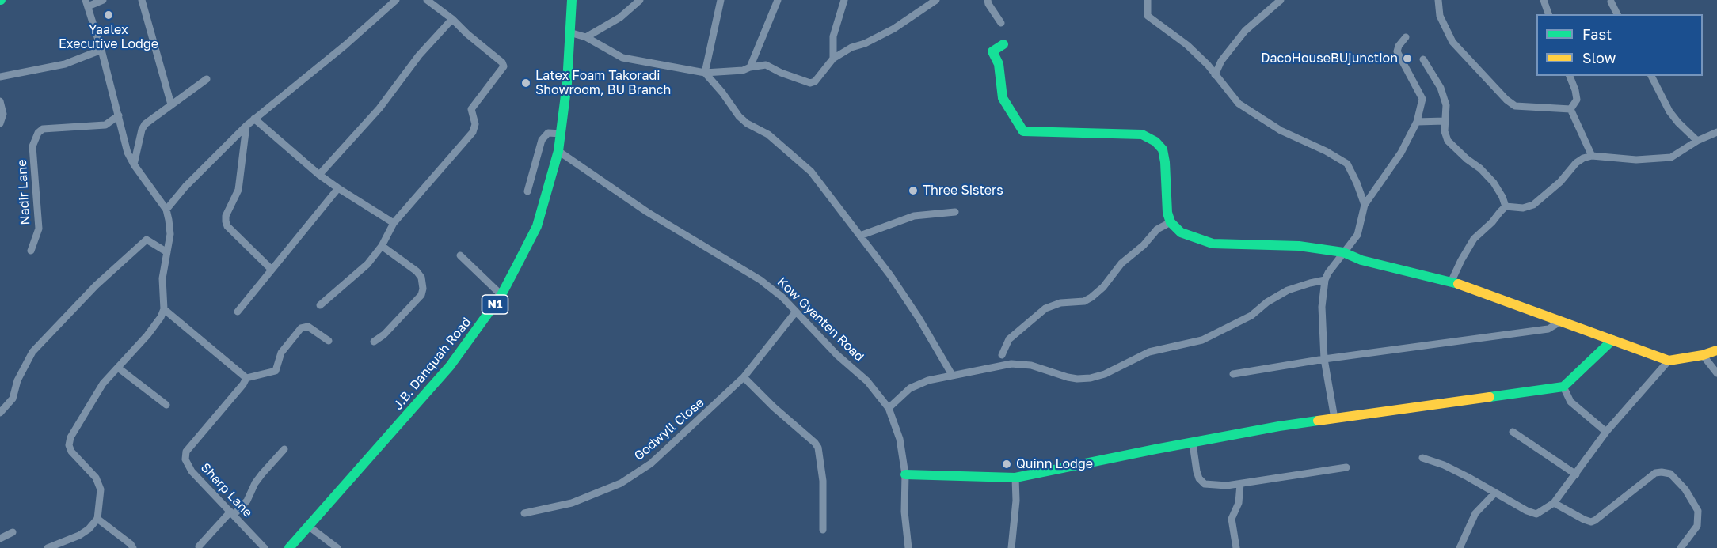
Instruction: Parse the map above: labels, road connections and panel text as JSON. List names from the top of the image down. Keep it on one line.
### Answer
{"streets":{"main road":["N1","J.B. Danquah Road"],"street":["Nadir Lane","Kow Gyanten Road","Godwyll Close","Sharp Lane"]},"crossings":[["Kow Gyanten Road","J.B. Danquah Road"],["Kow Gyanten Road","Godwyll Close"]],"places":["Yaalex Executive Lodge","DacoHouseBUjunction","Latex Foam Takoradi Showroom, BU Branch","Three Sisters","Quinn Lodge"],"legend":["Fast","Slow"]}
